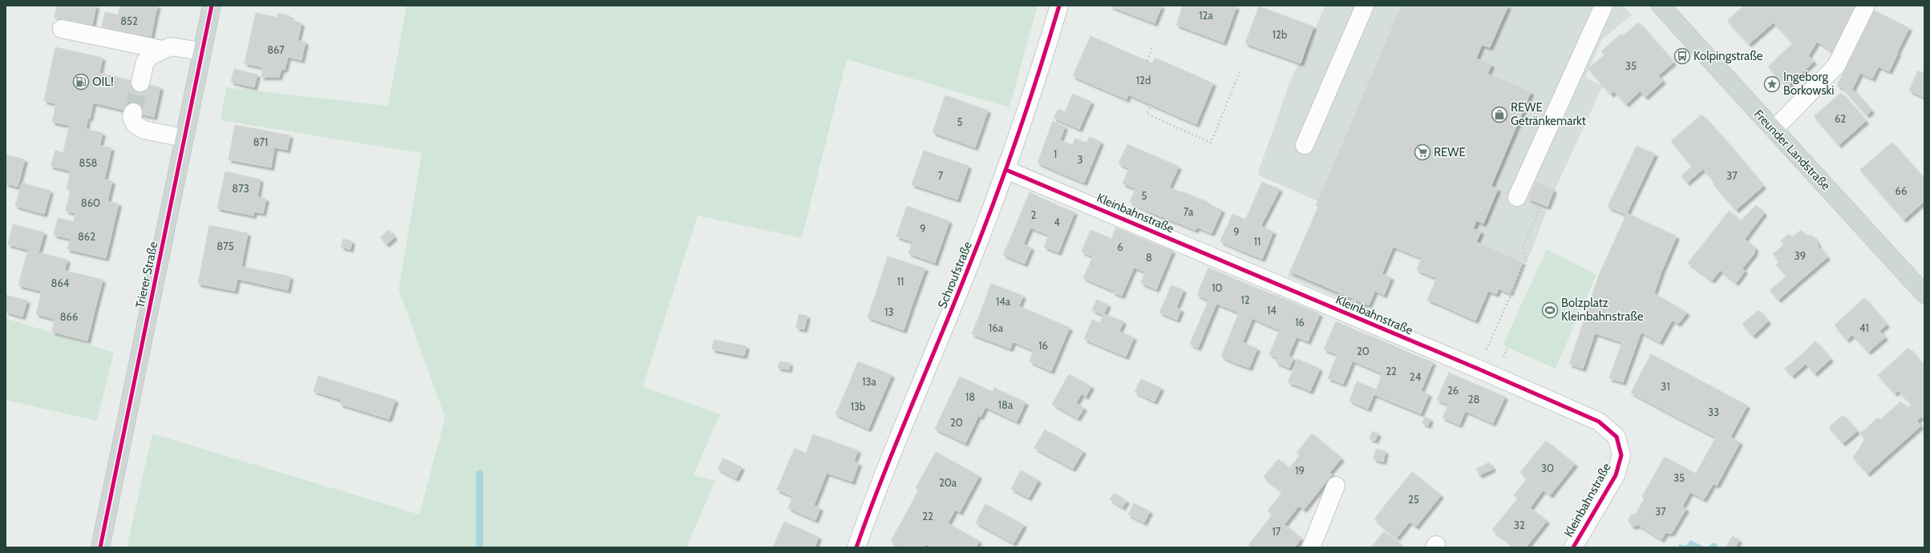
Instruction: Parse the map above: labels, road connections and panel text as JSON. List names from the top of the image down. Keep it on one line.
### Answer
{"streets":{"main road":["Freunder Landstraße","Trierer Straße"],"street":["Kleinbahnstraße","Schroufstraße"]},"crossings":[["Kleinbahnstraße","Schroufstraße"]],"places":{"bus stop":["Kolpingstraße"],"fuel station":["OIL!"],"place":["Ingeborg Borkowski"],"shop":["REWE Getränkemarkt"],"supermarket":["REWE"],"sports":["Bolzplatz Kleinbahnstraße"]},"house_numbers":["12a","852","12b","867","35","12d","62","5","871","1","3","858","7","37","873","66","5","860","7a","2","4","9","9","862","11","875","6","39","8","11","864","10","12","14a","14","13","866","16","16a","41","16","20","22","24","13a","31","26","18","28","18a","13b","33","20","30","19","35","20a","25","37","22","32","17"]}
